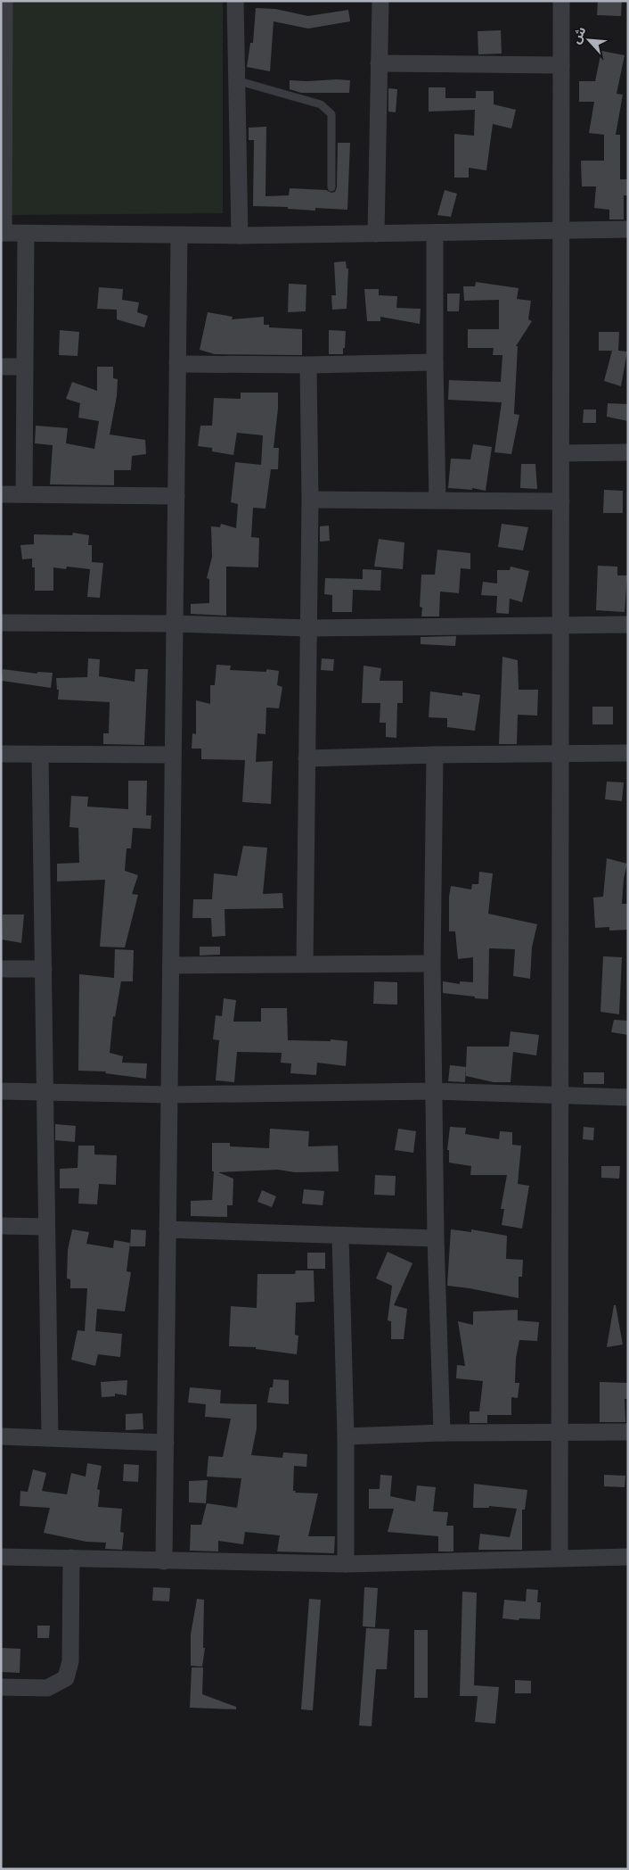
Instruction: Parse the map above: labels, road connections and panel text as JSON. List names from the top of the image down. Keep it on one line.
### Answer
{"north":"top left"}
